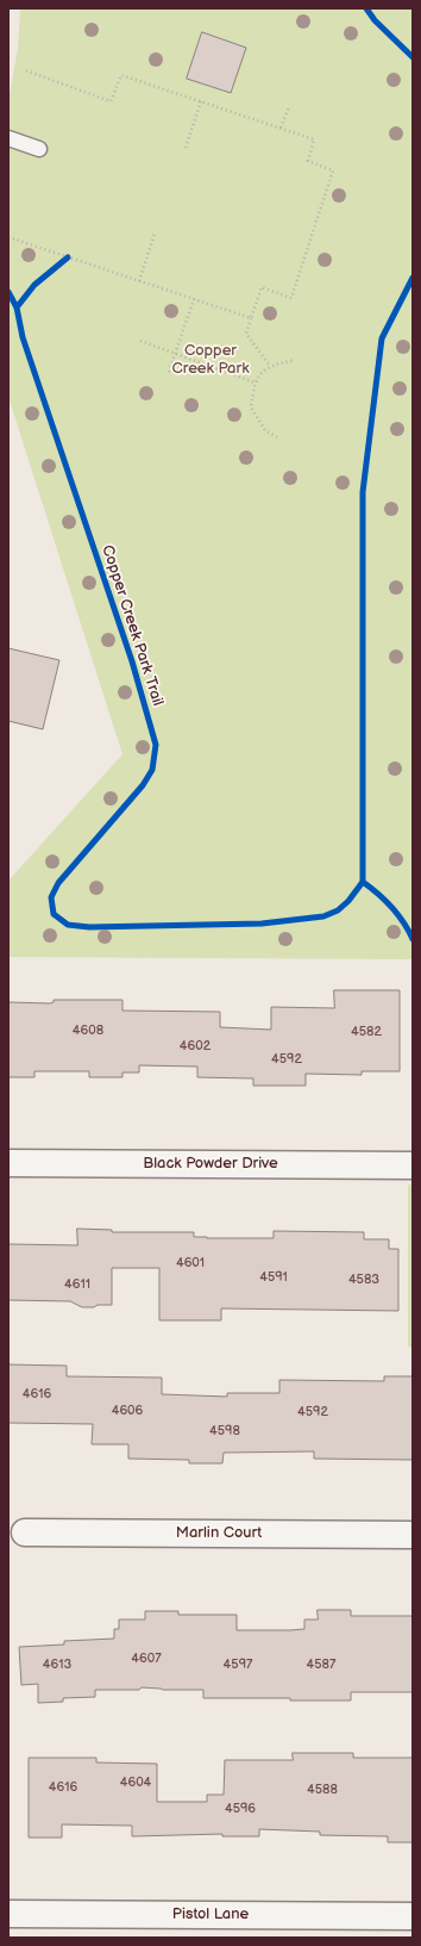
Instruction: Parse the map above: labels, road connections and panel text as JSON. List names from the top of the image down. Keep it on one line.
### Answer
{"streets":{"street":["Black Powder Drive","Marlin Court","Pistol Lane"],"cycle path":["Copper Creek Park Trail"]},"parks":["Copper Creek Park"],"house_numbers":["4608","4582","4602","4592","4601","4591","4583","4611","4616","4606","4592","4598","4607","4613","4597","4587","4604","4616","4588","4596"]}
